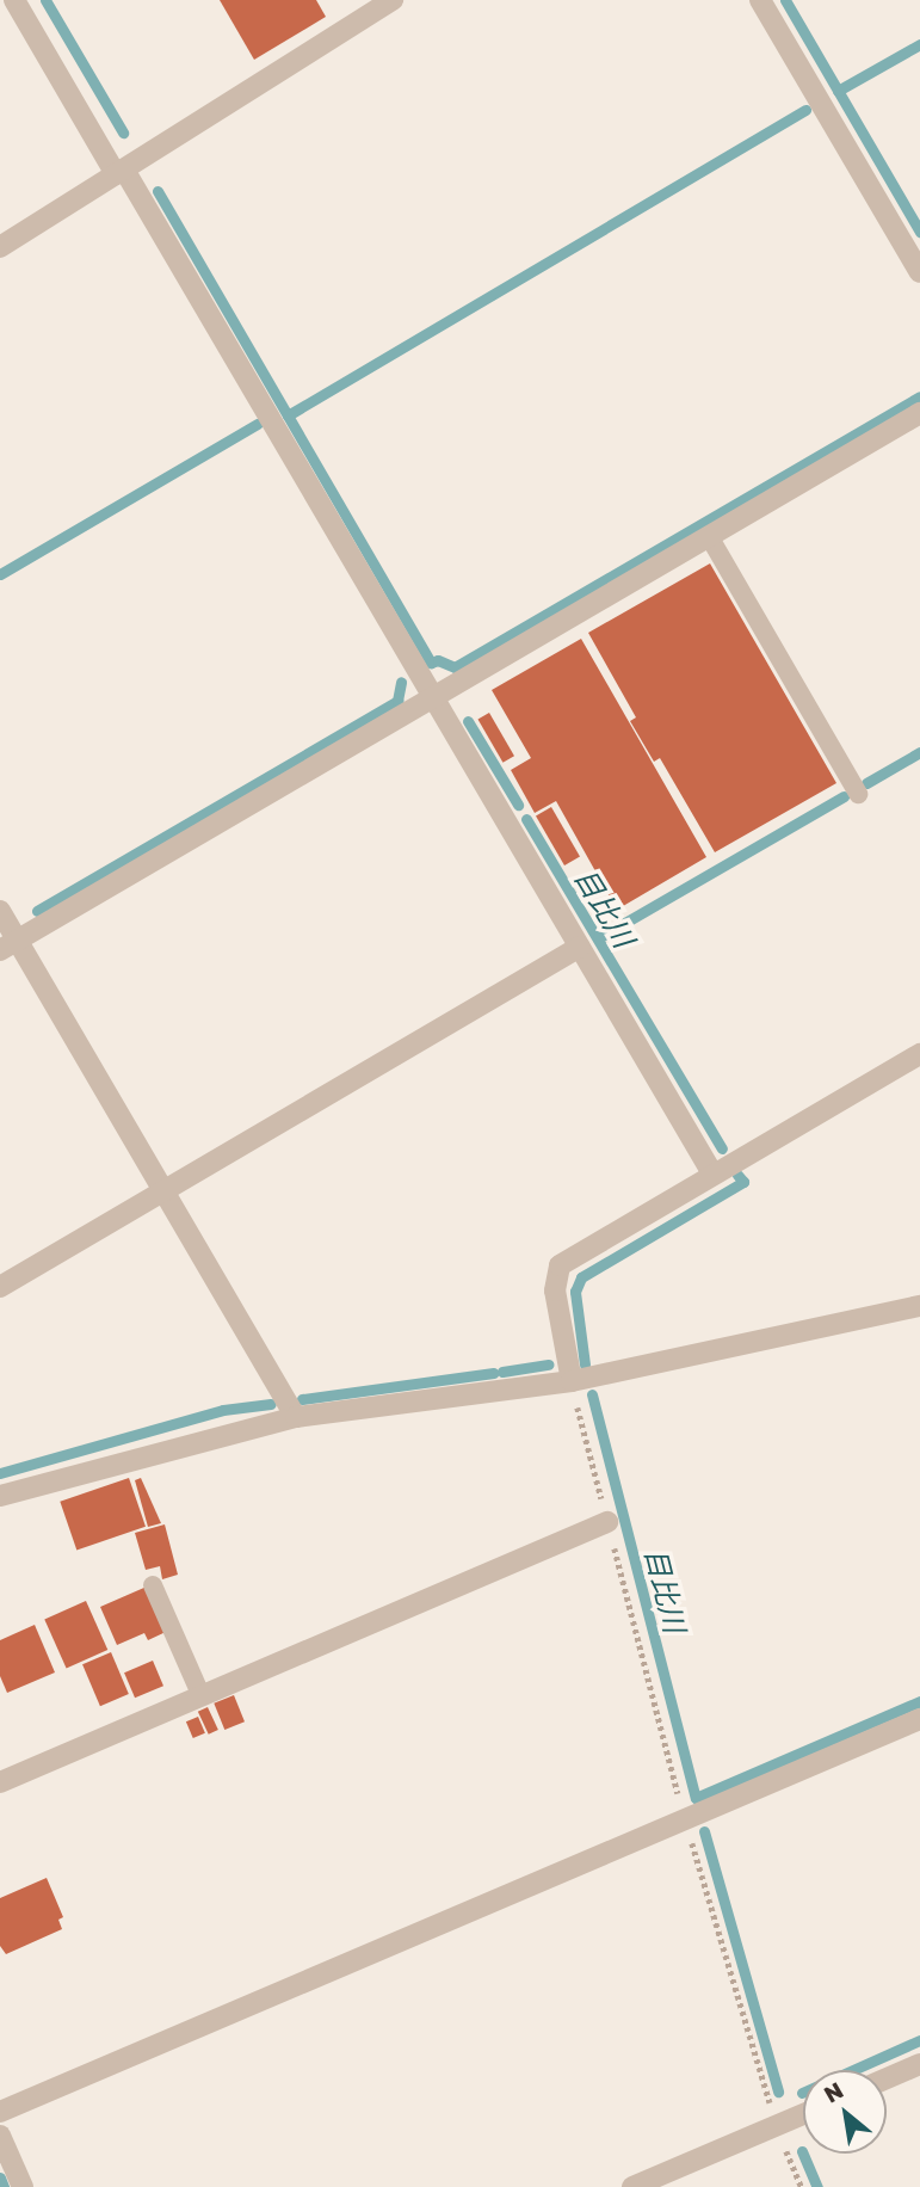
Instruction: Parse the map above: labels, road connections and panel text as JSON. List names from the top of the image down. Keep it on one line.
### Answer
{"water":["目比川"],"north":"top left"}
